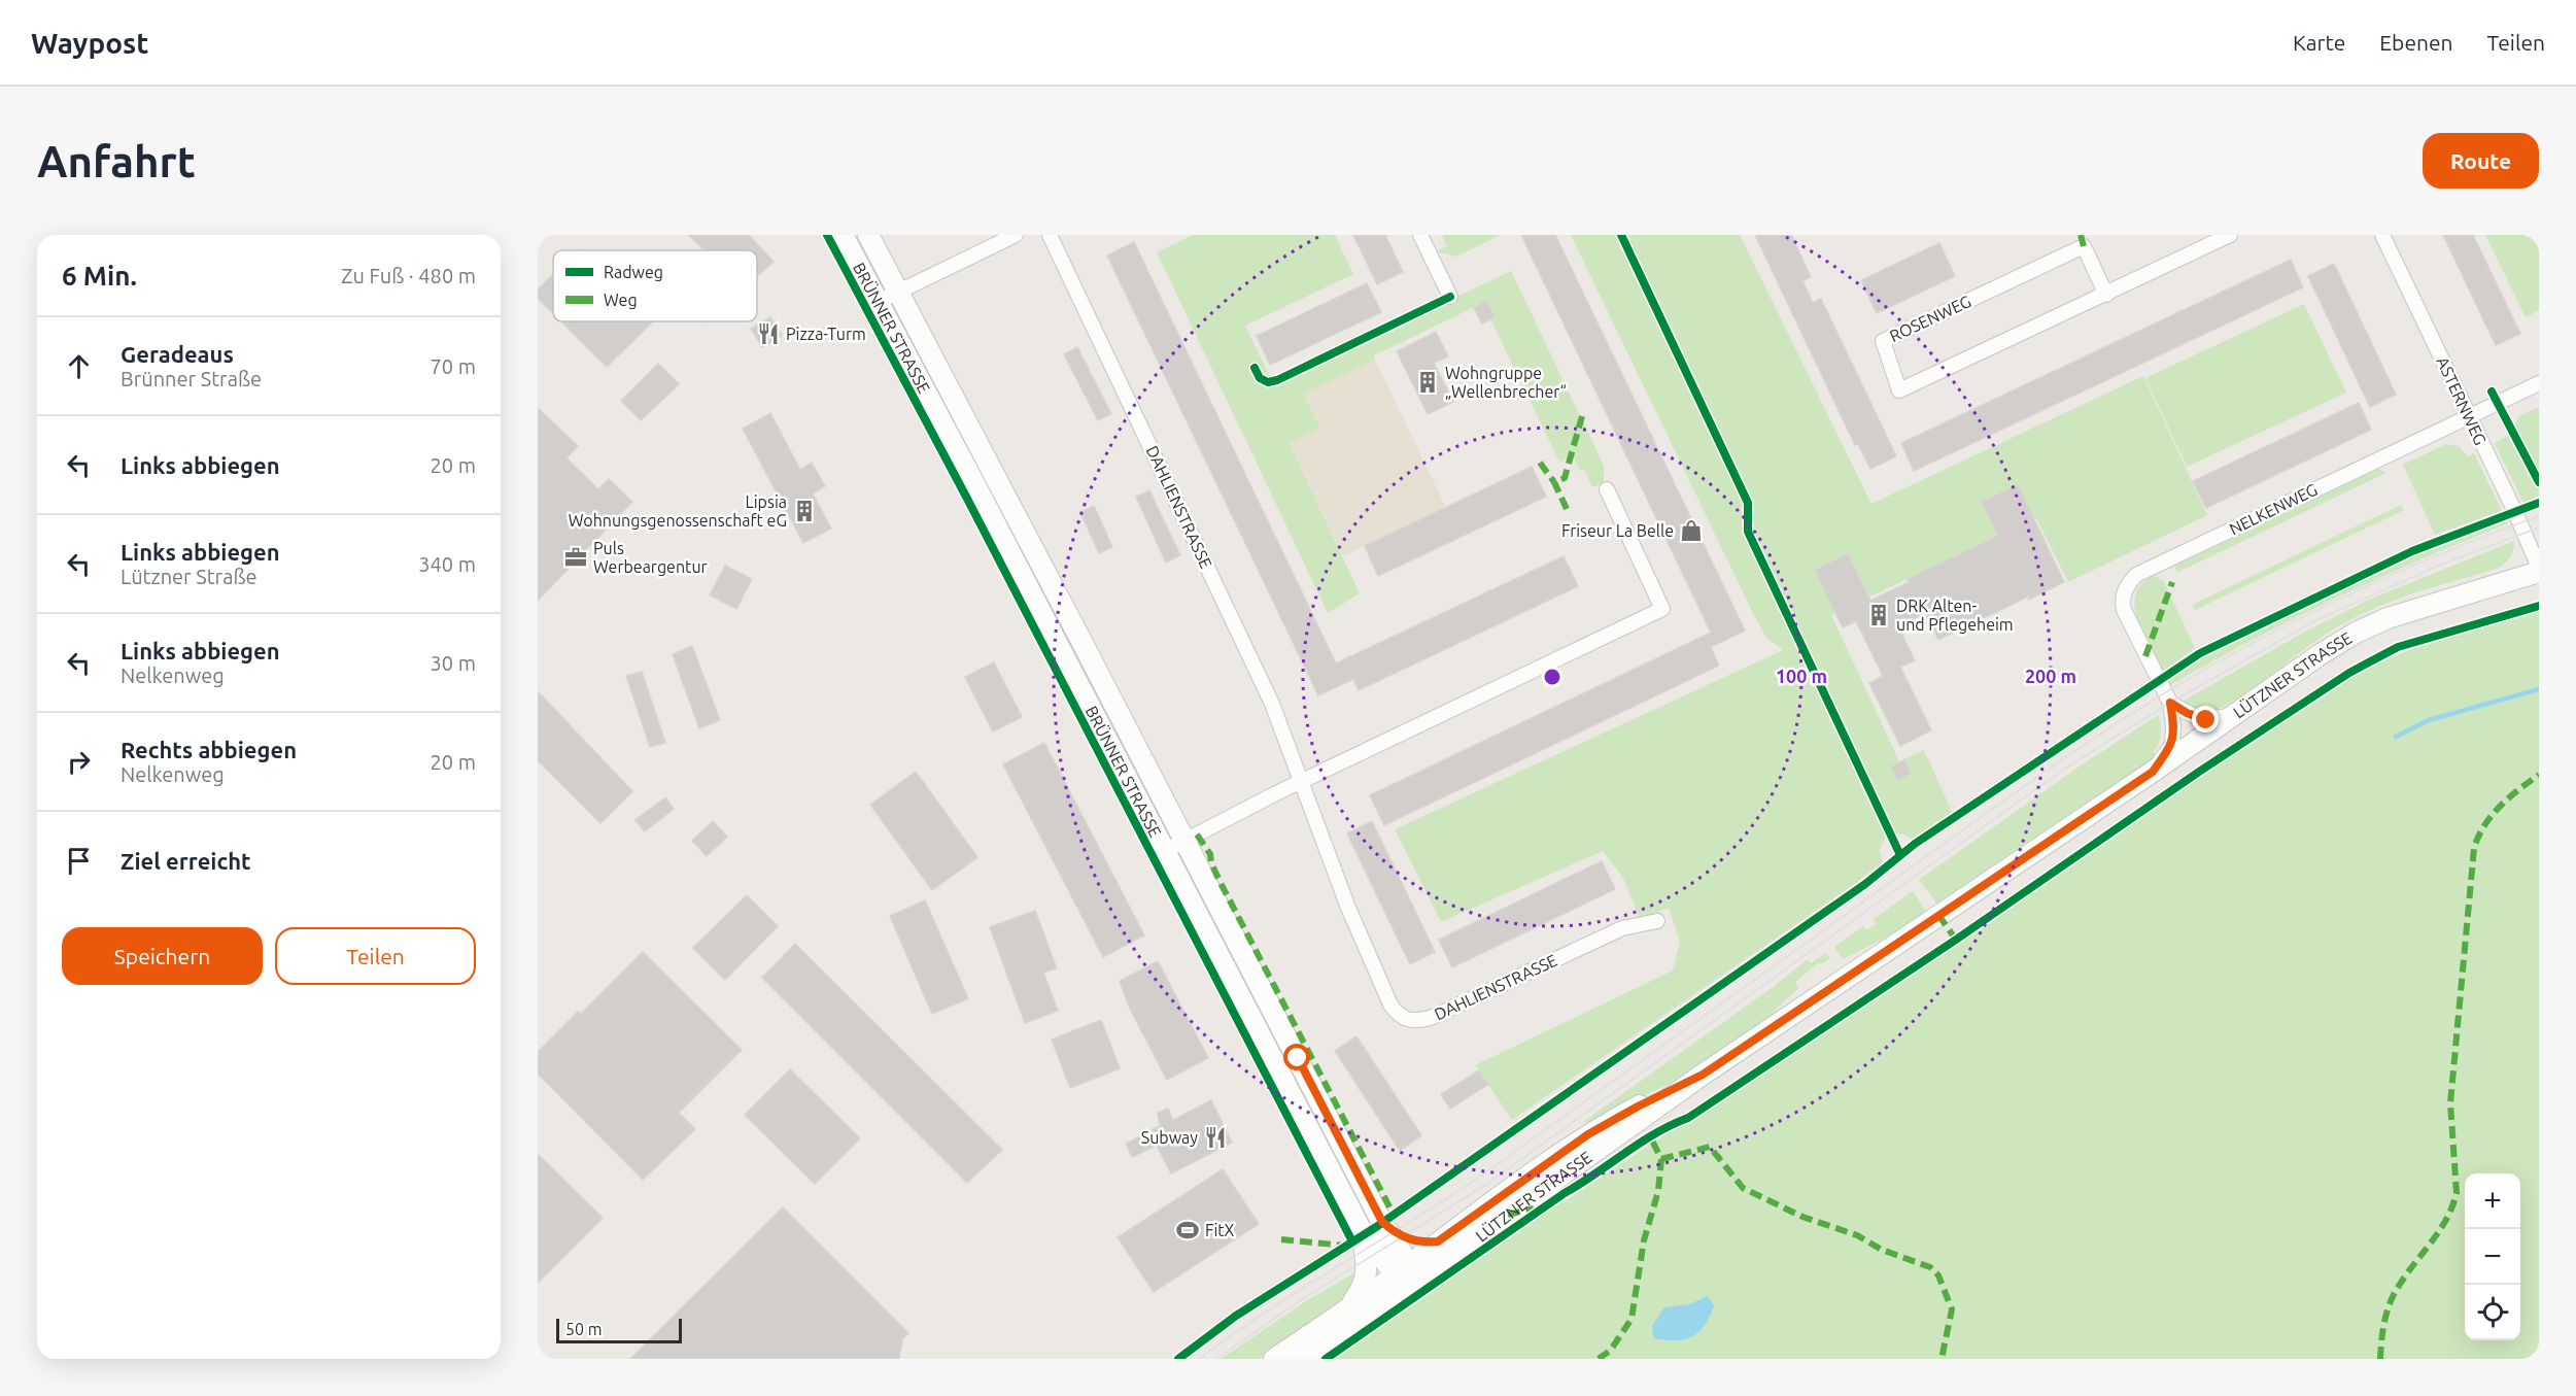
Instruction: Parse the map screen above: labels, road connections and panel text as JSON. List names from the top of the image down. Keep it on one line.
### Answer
{"streets":{"main road":["BRÜNNER STRASSE","LÜTZNER STRASSE"],"street":["ROSENWEG","ASTERNWEG","DAHLIENSTRASSE","NELKENWEG"]},"crossings":[["BRÜNNER STRASSE","LÜTZNER STRASSE"],["ASTERNWEG","NELKENWEG"],["ASTERNWEG","LÜTZNER STRASSE"],["NELKENWEG","LÜTZNER STRASSE"]],"places":{"restaurant":["Pizza-Turm","Subway"],"building":["Wohngruppe „Wellenbrecher“","Lipsia Wohnungsgenossenschaft eG","DRK Alten- und Pflegeheim"],"shop":["Friseur La Belle"],"office":["Puls Werbeargentur"],"sports":["FitX"]},"legend":["Radweg","Weg"],"scale_bar":"50 m","page":{"header":"Waypost","nav":["Karte","Ebenen","Teilen"],"buttons":["Route",["Speichern","Teilen"]],"title":"Anfahrt","heading":["6 Min.","Zu Fuß · 480 m"],"list":[["Geradeaus","Brünner Straße","70 m"],["Links abbiegen","20 m"],["Links abbiegen","Lützner Straße","340 m"],["Links abbiegen","Nelkenweg","30 m"],["Rechts abbiegen","Nelkenweg","20 m"],"Ziel erreicht"],"map_buttons":["+","−"],"scale":"50 m"},"rings":["100 m","200 m"]}
